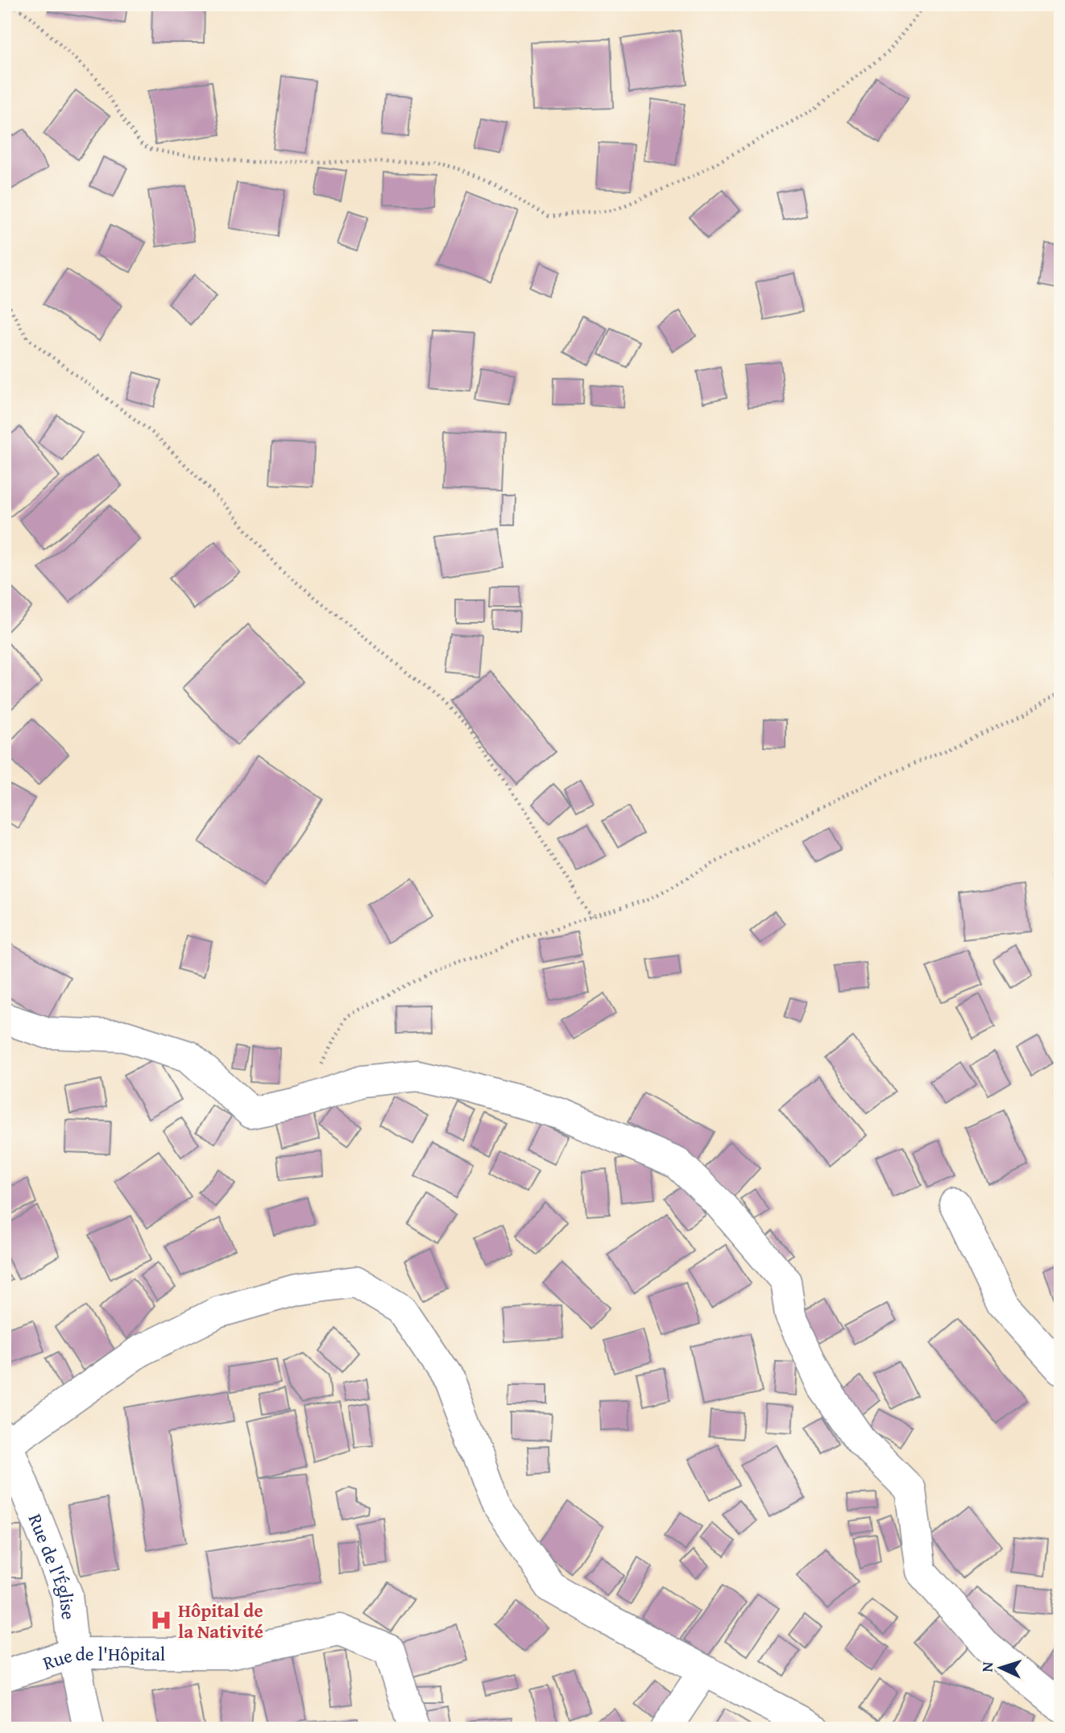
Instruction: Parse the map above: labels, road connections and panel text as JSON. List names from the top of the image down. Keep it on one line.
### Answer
{"streets":{"street":["Rue de l'Église","Rue de l'Hôpital"]},"crossings":[["Rue de l'Église","Rue de l'Hôpital"]],"places":{"hospital":["Hôpital de la Nativité"]},"north":"left"}
